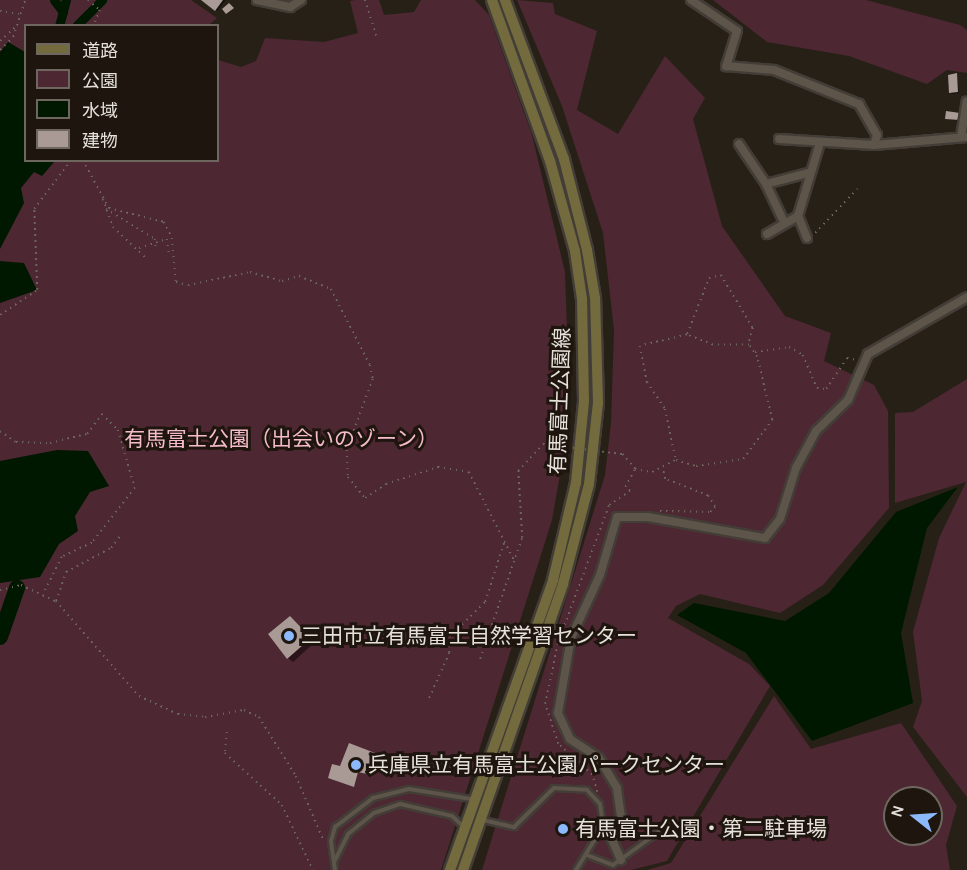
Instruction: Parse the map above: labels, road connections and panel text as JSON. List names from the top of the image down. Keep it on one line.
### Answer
{"streets":{"main road":["有馬富士公園線"]},"parks":["有馬富士公園（出会いのゾーン）"],"places":["三田市立有馬富士自然学習センター","兵庫県立有馬富士公園パークセンター","有馬富士公園・第二駐車場"],"legend":["道路","公園","水域","建物"],"north":"left"}
